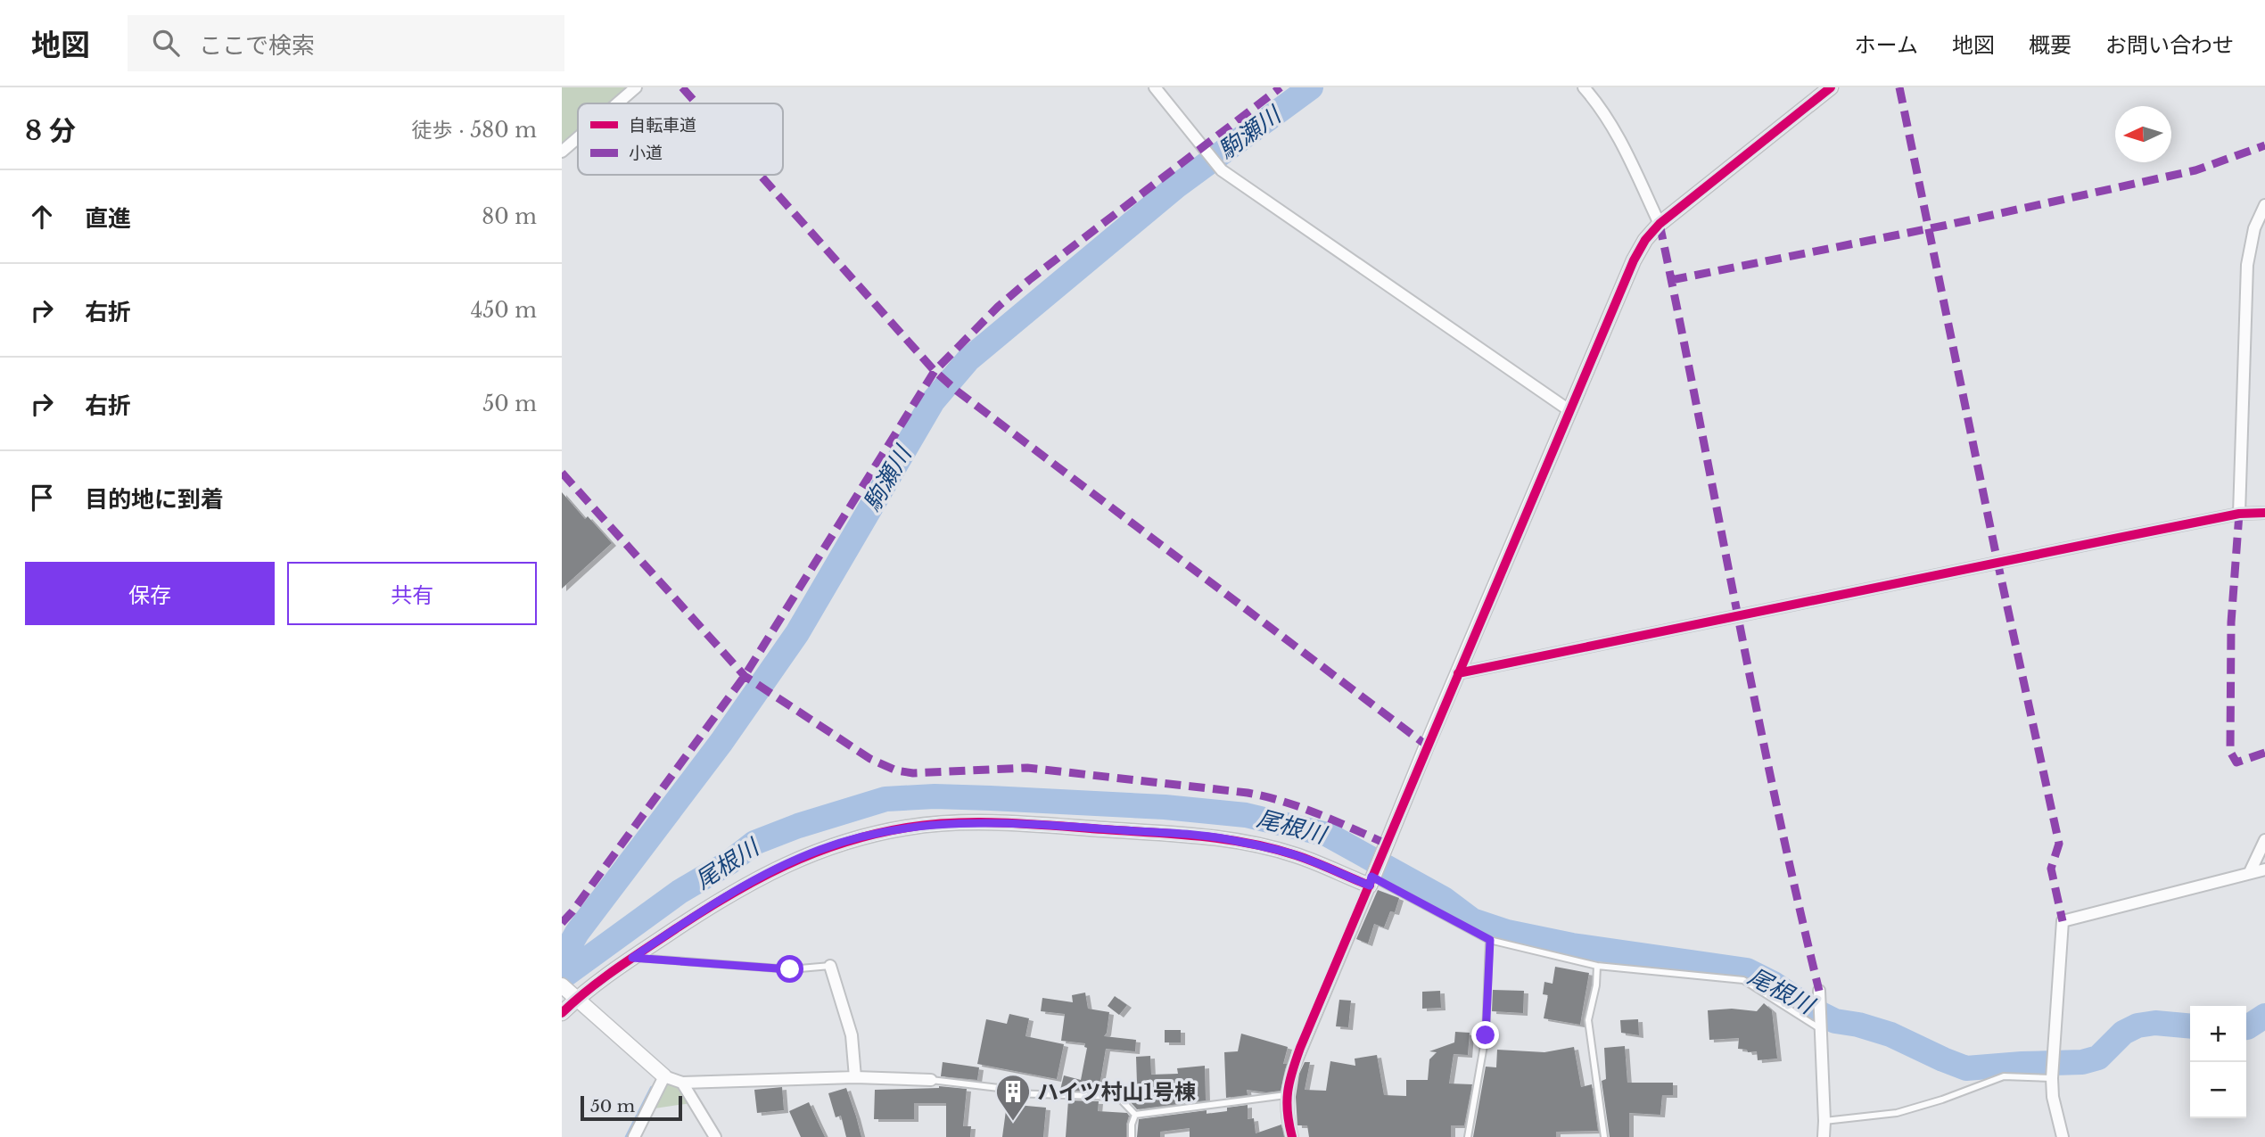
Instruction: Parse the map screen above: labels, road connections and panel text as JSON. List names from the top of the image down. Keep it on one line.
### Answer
{"water":["駒瀬川","尾根川"],"places":{"building":["ハイツ村山1号棟"]},"legend":["自転車道","小道"],"scale_bar":"50 m","north":"left","page":{"header":"地図","search":"ここで検索","nav":["ホーム","地図","概要","お問い合わせ"],"heading":["8 分","徒歩 · 580 m"],"list":[["直進","80 m"],["右折","450 m"],["右折","50 m"],"目的地に到着"],"buttons":["保存","共有"],"map_buttons":["+","−"],"scale":"50 m"}}
